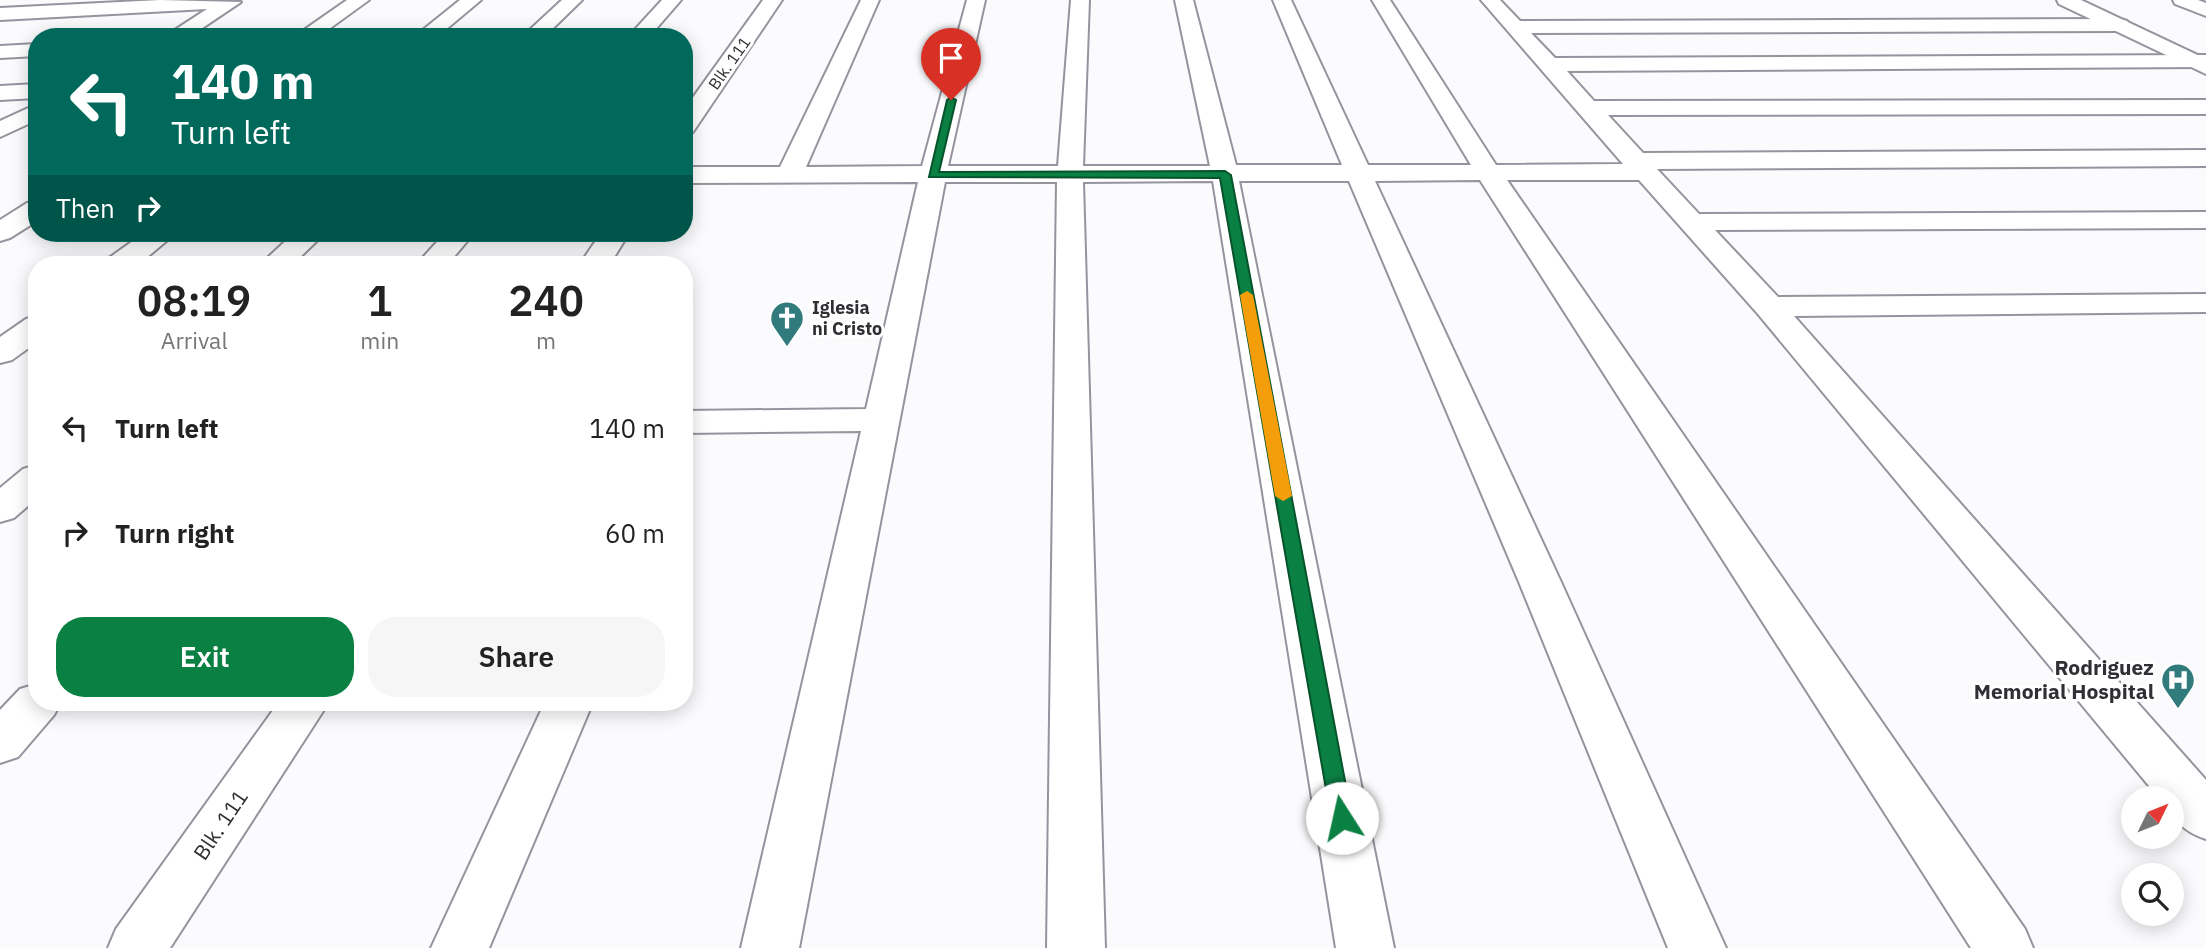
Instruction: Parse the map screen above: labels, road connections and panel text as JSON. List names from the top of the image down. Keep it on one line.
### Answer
{"streets":{"street":["Blk. 111"]},"places":{"church":["Iglesia ni Cristo"],"hospital":["Rodriguez Memorial Hospital"]},"north":"top right","page":{"turn":["140 m","Turn left"],"then":"Then","eta":["08:19","Arrival","1","min","240","m"],"list":[{"name":"Turn left","value":"140 m"},{"name":"Turn right","value":"60 m"}],"buttons":["Exit","Share"]}}
